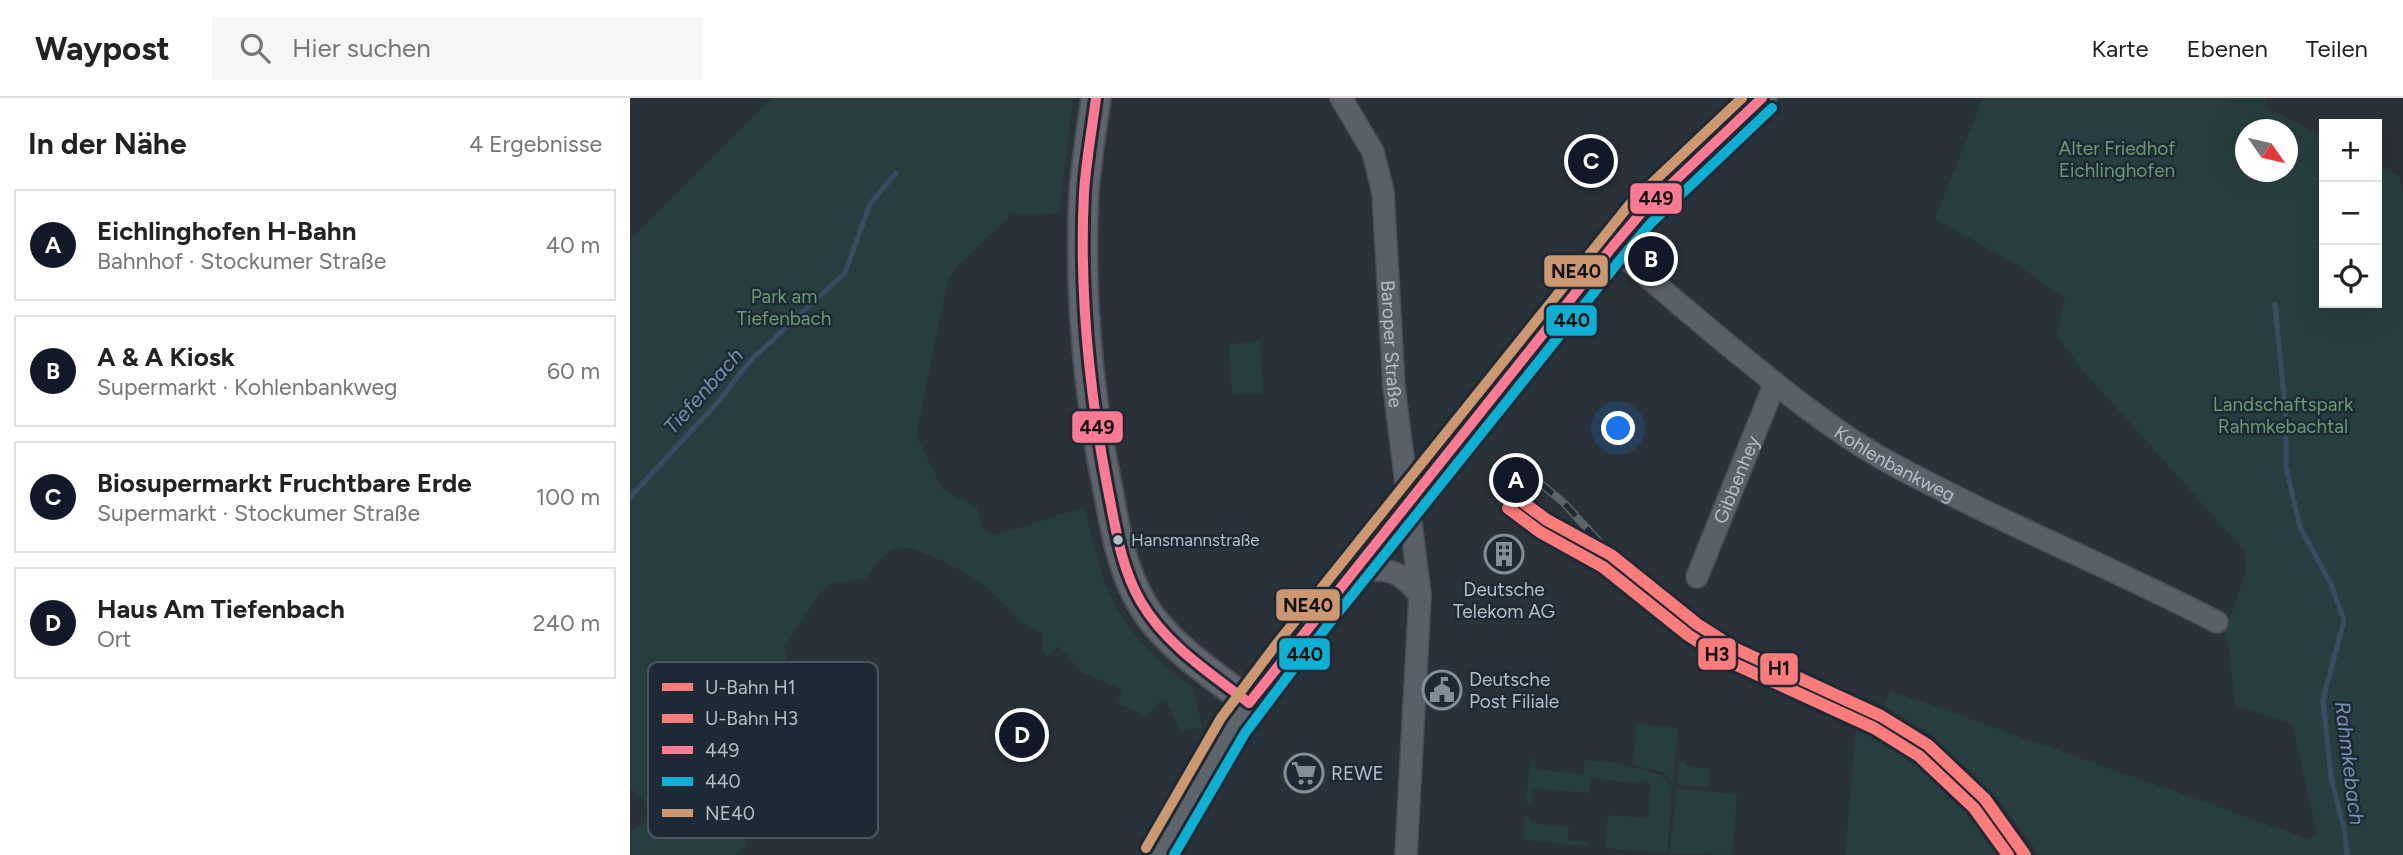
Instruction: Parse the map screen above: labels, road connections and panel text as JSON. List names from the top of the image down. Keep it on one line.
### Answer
{"streets":{"street":["Baroper Straße","Kohlenbankweg","Gibbenhey"]},"crossings":[["Kohlenbankweg","Gibbenhey"]],"water":["Tiefenbach","Rahmkebach"],"parks":["Alter Friedhof Eichlinghofen","Park am Tiefenbach","Landschaftspark Rahmkebachtal"],"places":{"other":["Hansmannstraße"],"building":["Deutsche Telekom AG"],"public building":["Deutsche Post Filiale"],"supermarket":["REWE"]},"lines":["transit line 449","transit line NE40","transit line 440","metro line H1","metro line H3"],"legend":["U-Bahn H1","U-Bahn H3","449","440","NE40"],"north":"bottom right","page":{"header":"Waypost","search":"Hier suchen","nav":["Karte","Ebenen","Teilen"],"heading":["In der Nähe","4 Ergebnisse"],"map_buttons":["+","−"],"pins":["C","B","A","D"],"list":[{"mark":"A","name":"Eichlinghofen H-Bahn","note":"Bahnhof · Stockumer Straße","value":"40 m"},{"mark":"B","name":"A & A Kiosk","note":"Supermarkt · Kohlenbankweg","value":"60 m"},{"mark":"C","name":"Biosupermarkt Fruchtbare Erde","note":"Supermarkt · Stockumer Straße","value":"100 m"},{"mark":"D","name":"Haus Am Tiefenbach","note":"Ort","value":"240 m"}]}}
